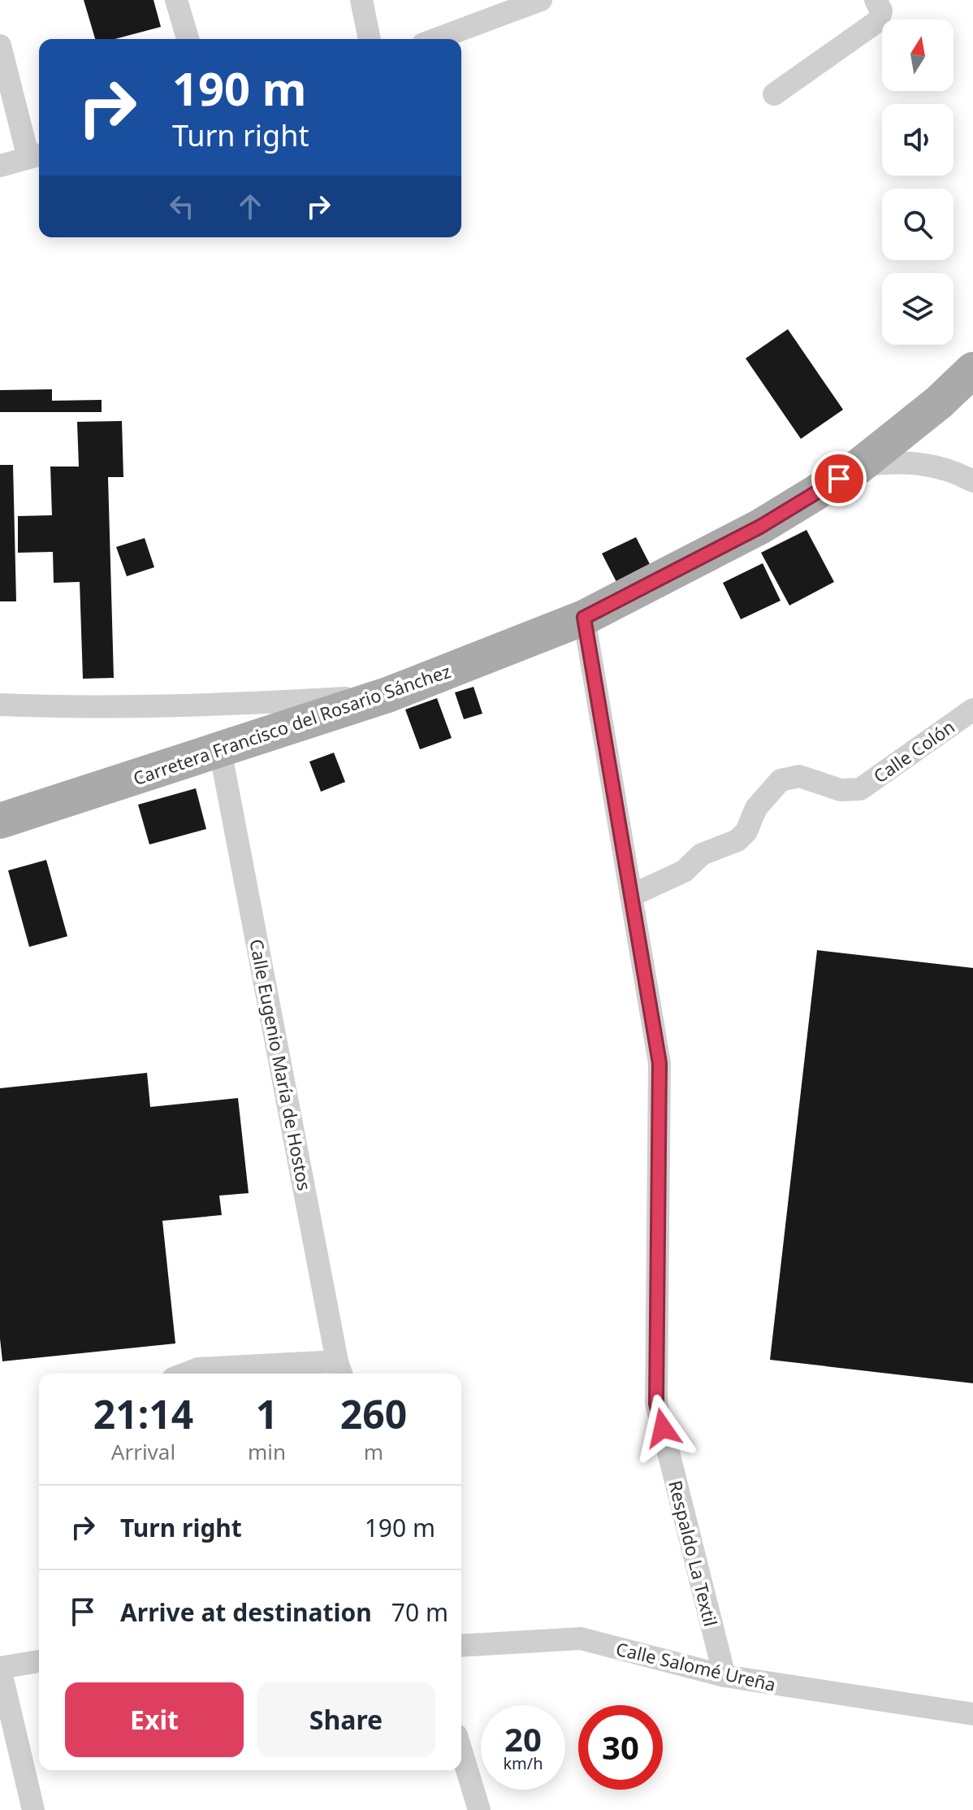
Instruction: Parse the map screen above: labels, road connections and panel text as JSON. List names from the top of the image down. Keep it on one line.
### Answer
{"streets":{"main road":["Carretera Francisco del Rosario Sánchez"],"street":["Calle Colón","Calle Eugenio María de Hostos","Respaldo La Textil","Calle Salomé Ureña"]},"crossings":[["Carretera Francisco del Rosario Sánchez","Calle Eugenio María de Hostos"],["Carretera Francisco del Rosario Sánchez","Respaldo La Textil"],["Calle Colón","Respaldo La Textil"],["Respaldo La Textil","Calle Salomé Ureña"]],"north":"top","page":{"turn":["190 m","Turn right"],"eta":["21:14","Arrival","1","min","260","m"],"list":[{"name":"Turn right","value":"190 m"},{"name":"Arrive at destination","value":"70 m"}],"buttons":["Exit","Share"],"speed":"20 km/h","limit":"30"}}
